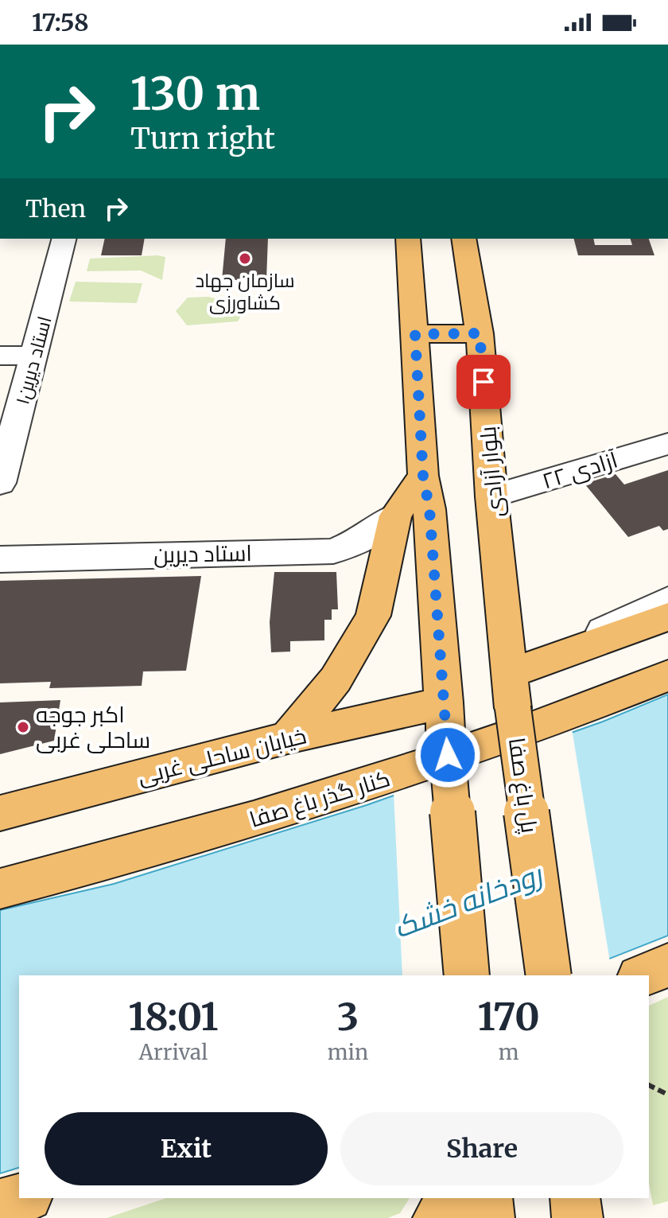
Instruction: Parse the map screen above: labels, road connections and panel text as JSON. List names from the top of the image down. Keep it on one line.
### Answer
{"streets":{"main road":["بلوار آزادی","خیابان ساحلی غربی","پل باغ صفا","کنار گذر باغ صفا"],"street":["استاد دیرین۱","آزادی ۲۲","استاد دیرین"]},"crossings":[["آزادی ۲۲","بلوار آزادی"],["بلوار آزادی","پل باغ صفا"]],"water":["رودخانه خشک"],"places":["سازمان جهاد کشاورزی","اکبر جوجه ساحلی غربی"],"page":{"status":"17:58","turn":["130 m","Turn right"],"then":"Then","eta":["18:01","Arrival","3","min","170","m"],"buttons":["Exit","Share"]}}
